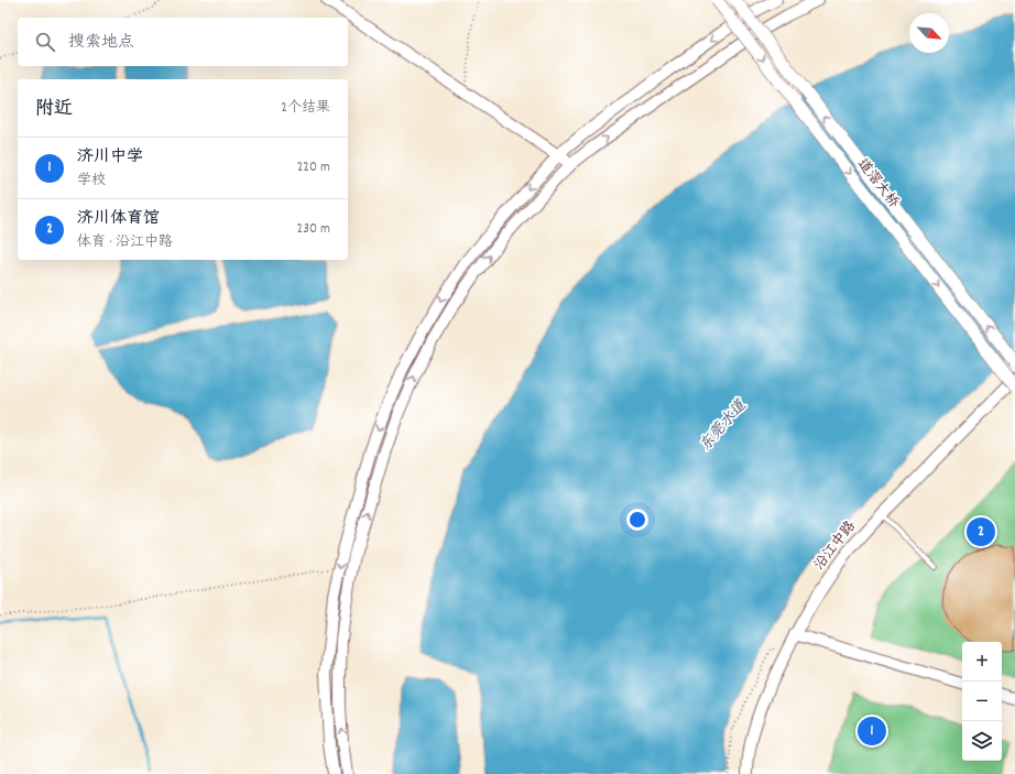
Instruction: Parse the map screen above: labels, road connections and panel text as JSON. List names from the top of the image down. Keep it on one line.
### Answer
{"streets":{"main road":["道滘大桥"],"street":["沿江中路"]},"water":["东莞水道"],"north":"bottom right","page":{"search":"搜索地点","heading":["附近","2个结果"],"list":[{"mark":"1","name":"济川中学","note":"学校","value":"220 m"},{"mark":"2","name":"济川体育馆","note":"体育 · 沿江中路","value":"230 m"}],"pins":["2","1"],"map_buttons":["+","−"]}}
